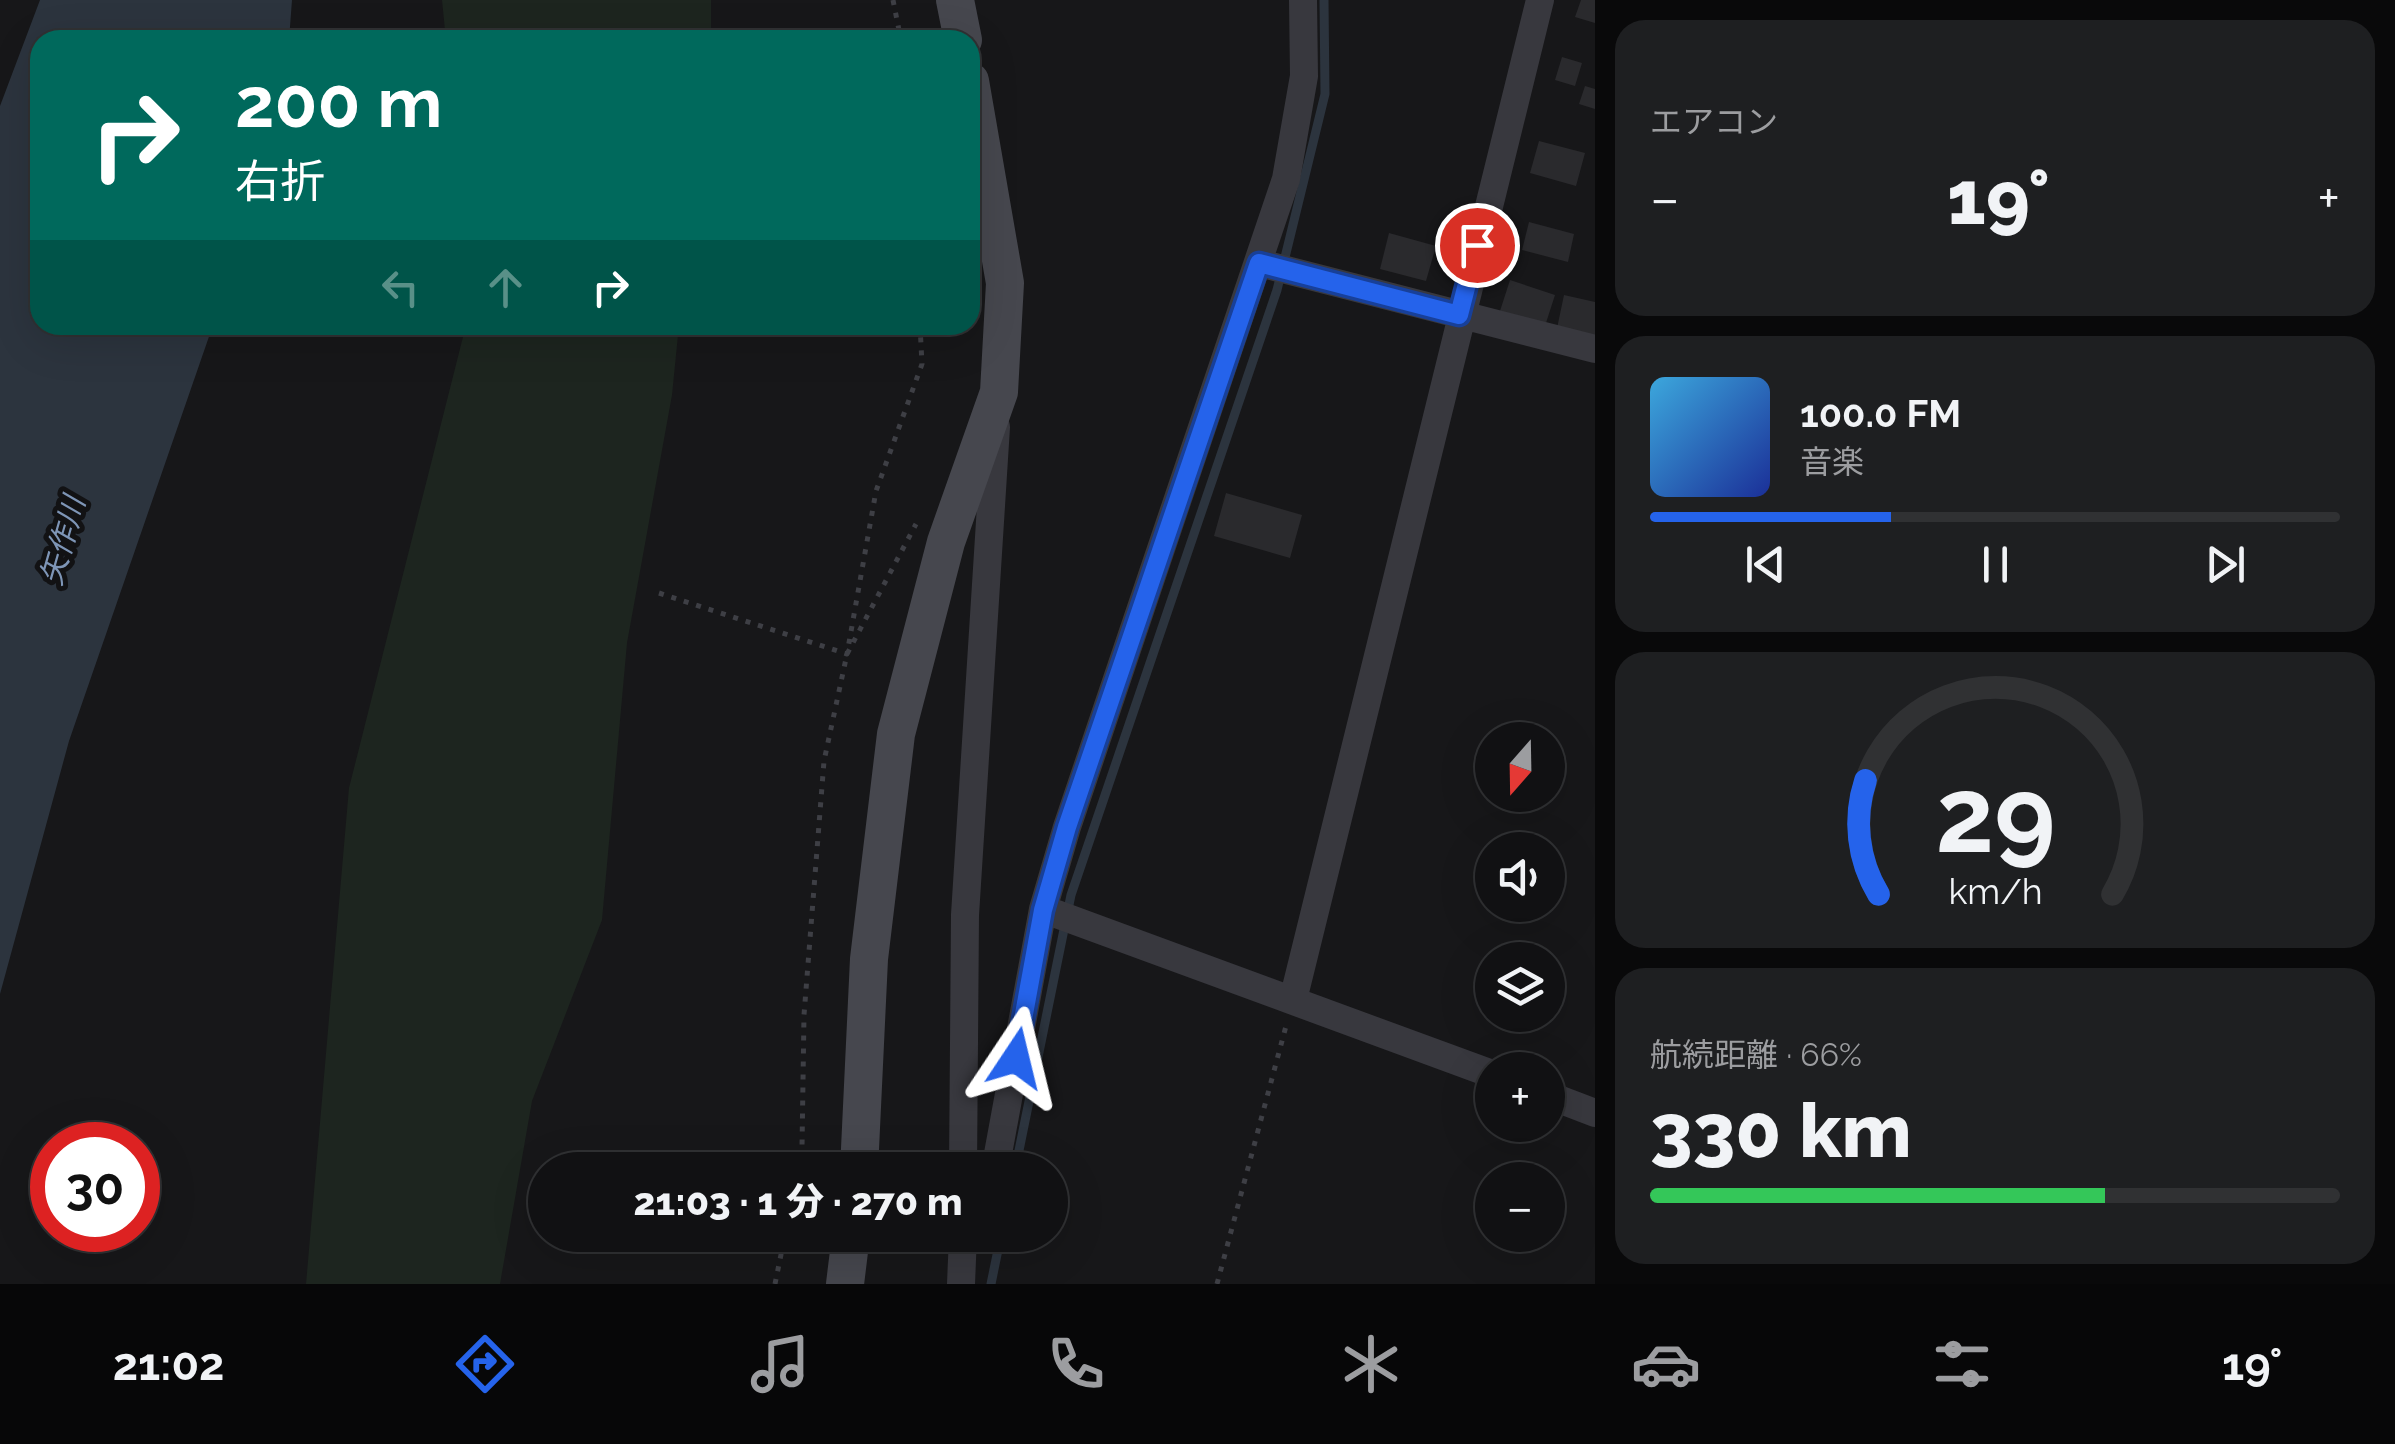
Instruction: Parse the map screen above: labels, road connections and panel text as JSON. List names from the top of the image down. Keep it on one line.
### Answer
{"water":["矢作川"],"north":"bottom","page":{"tile":["エアコン",["航続距離 · 66%","330 km"]],"turn":["200 m","右折"],"heat":["−","19°","+"],"song":["100.0 FM","音楽"],"map_buttons":["+","−"],"limit":"30","trip":"21:03 · 1 分 · 270 m","tabs":["21:02","19°"],"gauge":["29","km/h"]}}
